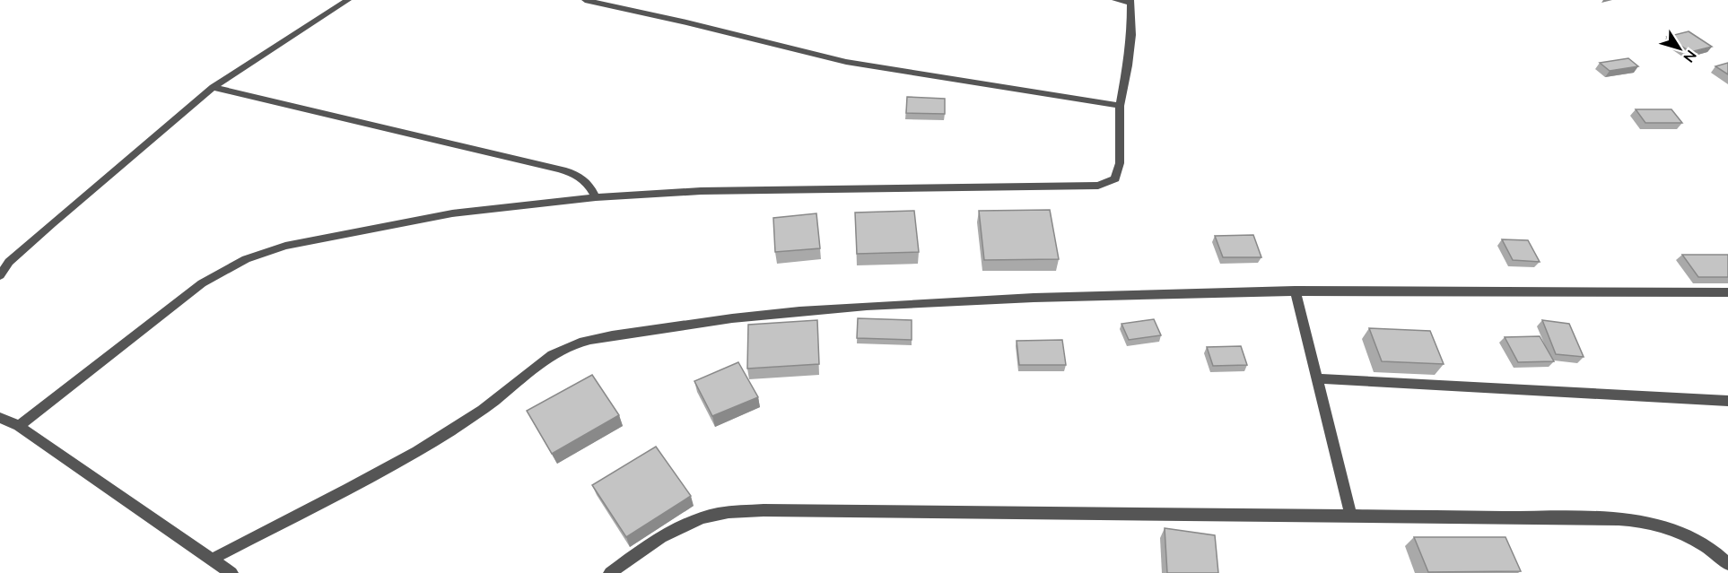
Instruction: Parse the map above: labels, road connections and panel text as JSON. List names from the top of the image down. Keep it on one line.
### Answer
{"north":"bottom right"}
